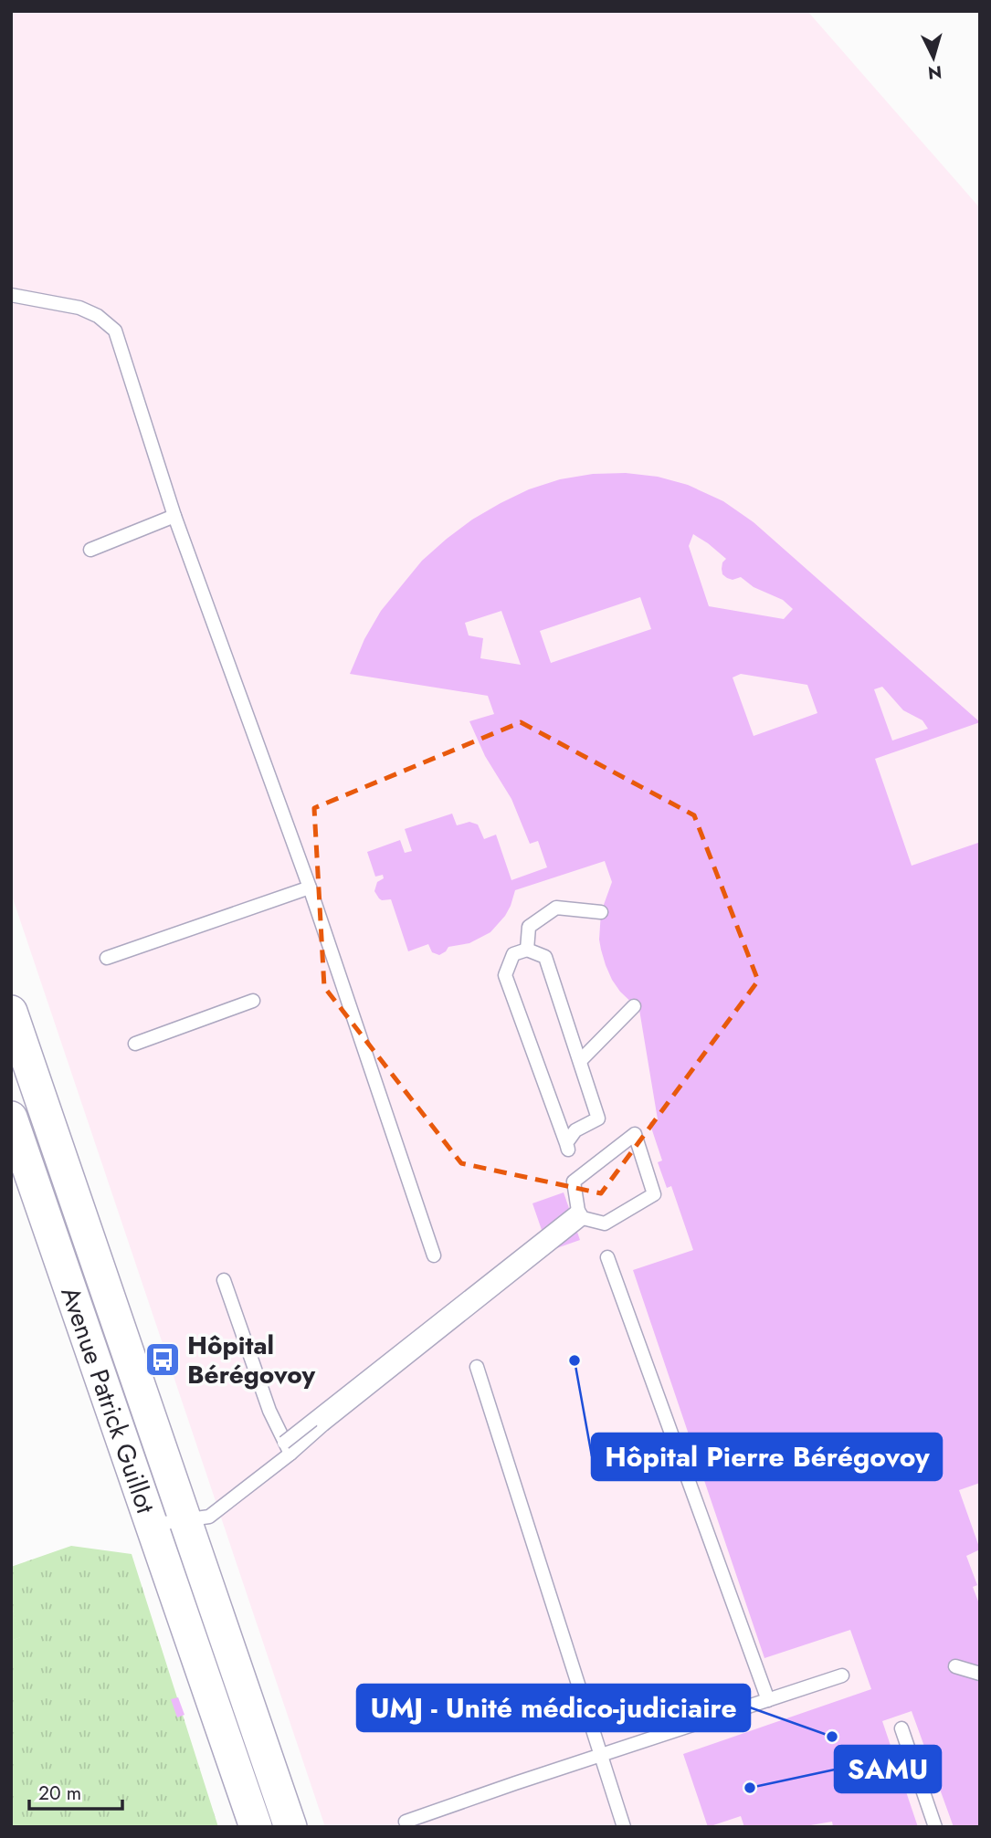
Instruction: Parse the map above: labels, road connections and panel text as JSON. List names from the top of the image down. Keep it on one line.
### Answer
{"streets":{"street":["Avenue Patrick Guillot"]},"places":{"bus stop":["Hôpital Bérégovoy"],"other":["Hôpital Pierre Bérégovoy","UMJ - Unité médico-judiciaire","SAMU"]},"scale_bar":"20 m","north":"bottom"}
